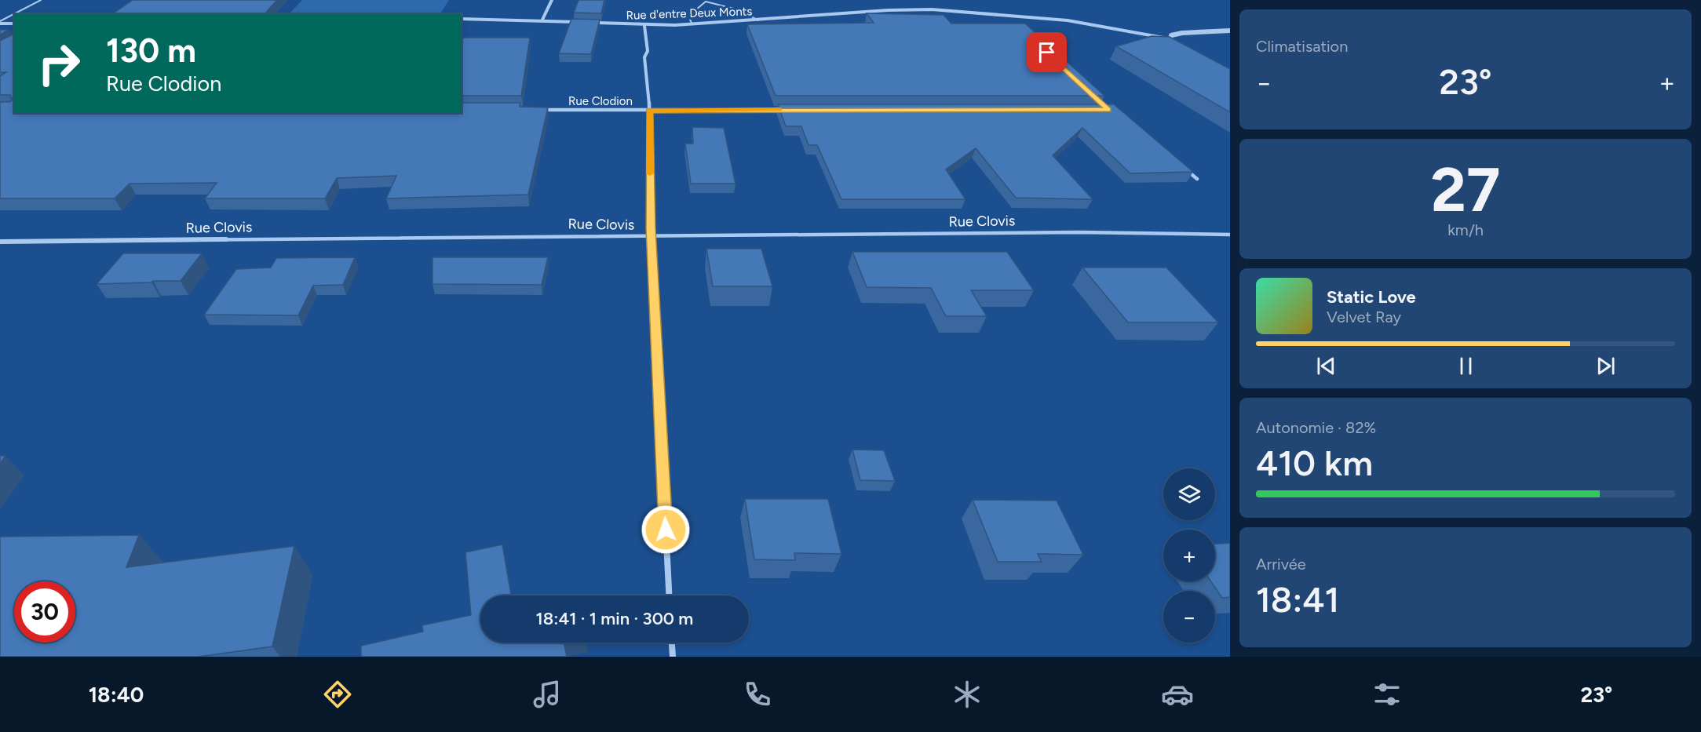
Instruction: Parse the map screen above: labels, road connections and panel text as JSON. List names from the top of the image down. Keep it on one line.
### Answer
{"streets":{"street":["Rue d'entre Deux Monts","Rue Clodion","Rue Clovis"]},"page":{"tile":["Climatisation",["27","km/h"],["Autonomie · 82%","410 km"],["Arrivée","18:41"]],"turn":["130 m","Rue Clodion"],"heat":["−","23°","+"],"song":["Static Love","Velvet Ray"],"map_buttons":["+","−"],"limit":"30","trip":"18:41 · 1 min · 300 m","tabs":["18:40","23°"]}}
